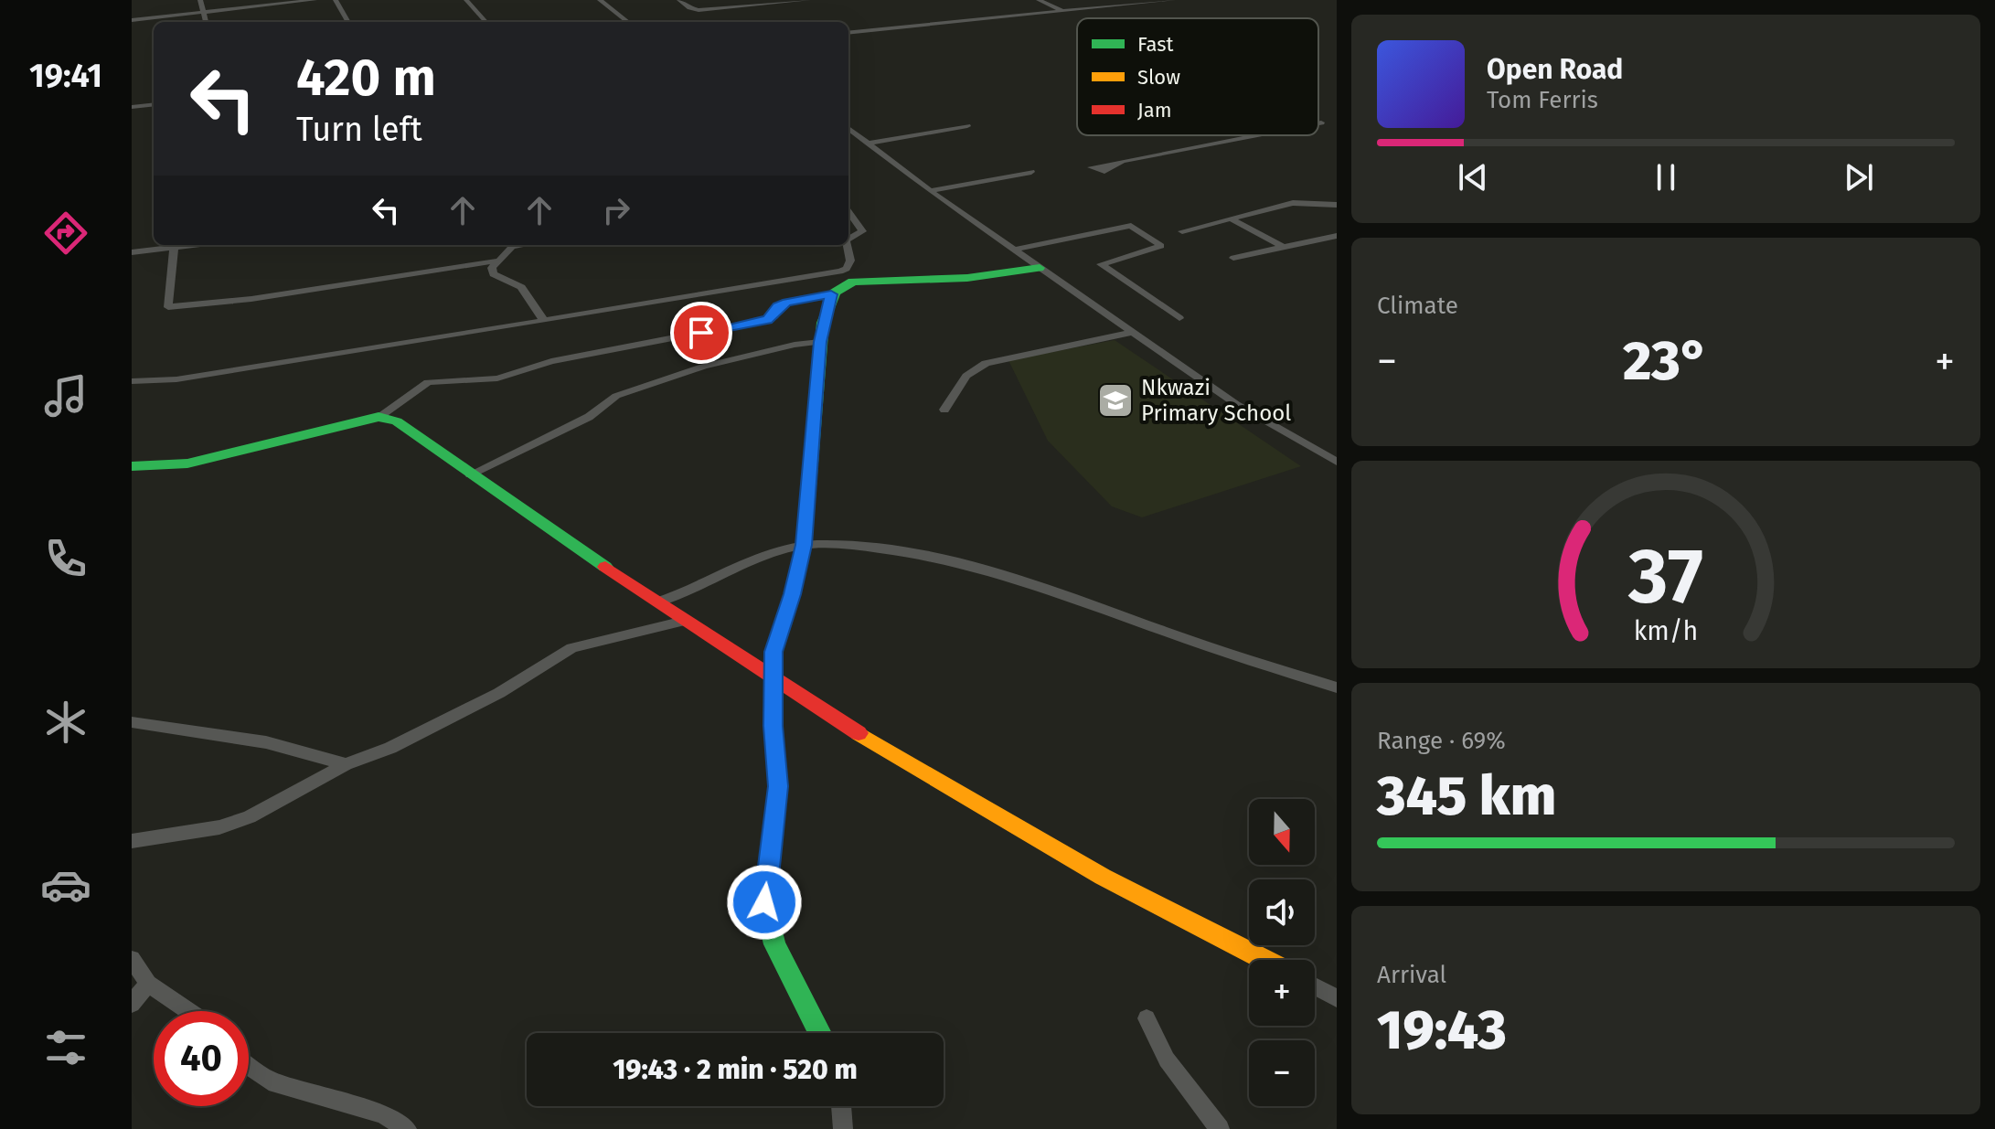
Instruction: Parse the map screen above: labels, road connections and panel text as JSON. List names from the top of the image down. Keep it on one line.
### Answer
{"places":{"school or university":["Nkwazi Primary School"]},"legend":["Fast","Slow","Jam"],"north":"bottom","page":{"tabs":"19:41","turn":["420 m","Turn left"],"song":["Open Road","Tom Ferris"],"tile":["Climate",["Range · 69%","345 km"],["Arrival","19:43"]],"heat":["−","23°","+"],"map_buttons":["+","−"],"limit":"40","trip":"19:43 · 2 min · 520 m","gauge":["37","km/h"]}}
